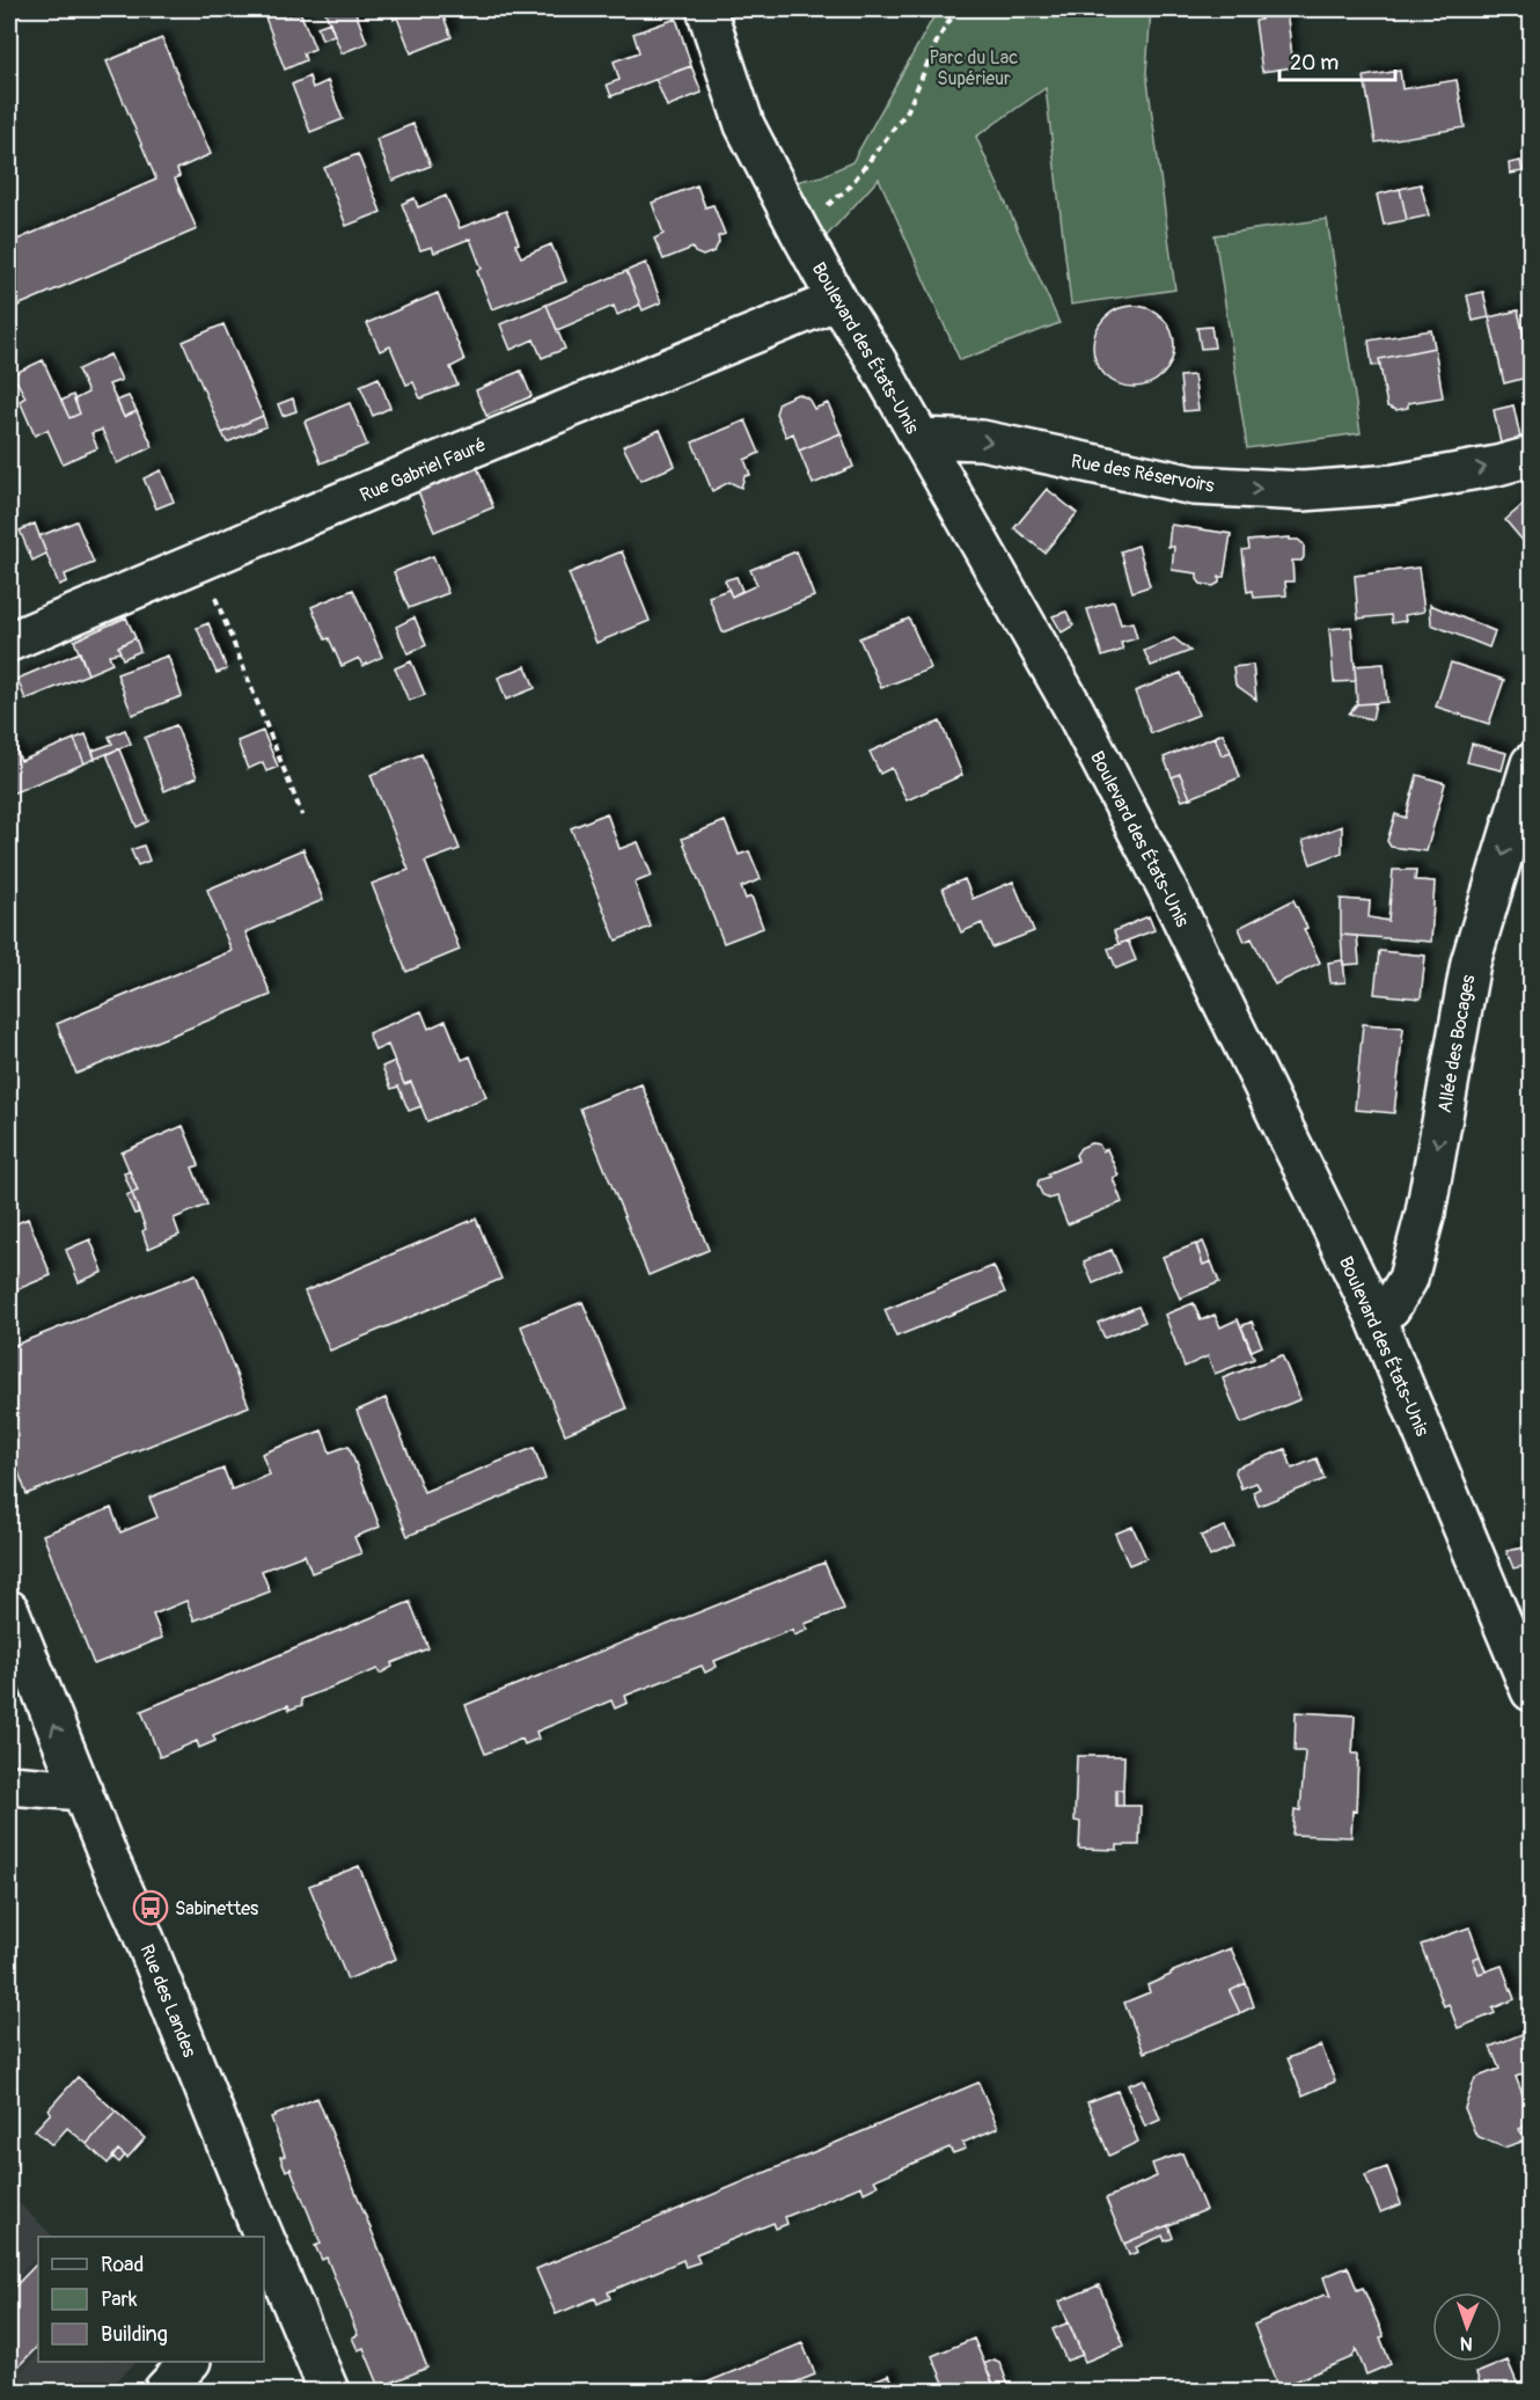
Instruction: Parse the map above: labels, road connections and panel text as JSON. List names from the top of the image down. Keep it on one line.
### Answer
{"streets":{"street":["Boulevard des États-Unis","Rue Gabriel Fauré","Rue des Réservoirs","Allée des Bocages","Rue des Landes"]},"crossings":[["Boulevard des États-Unis","Rue Gabriel Fauré"],["Boulevard des États-Unis","Rue des Réservoirs"],["Boulevard des États-Unis","Allée des Bocages"]],"one_way":["Rue des Réservoirs","Allée des Bocages"],"parks":["Parc du Lac Supérieur"],"places":{"bus stop":["Sabinettes"]},"legend":["Road","Park","Building"],"scale_bar":"20 m","north":"bottom"}
